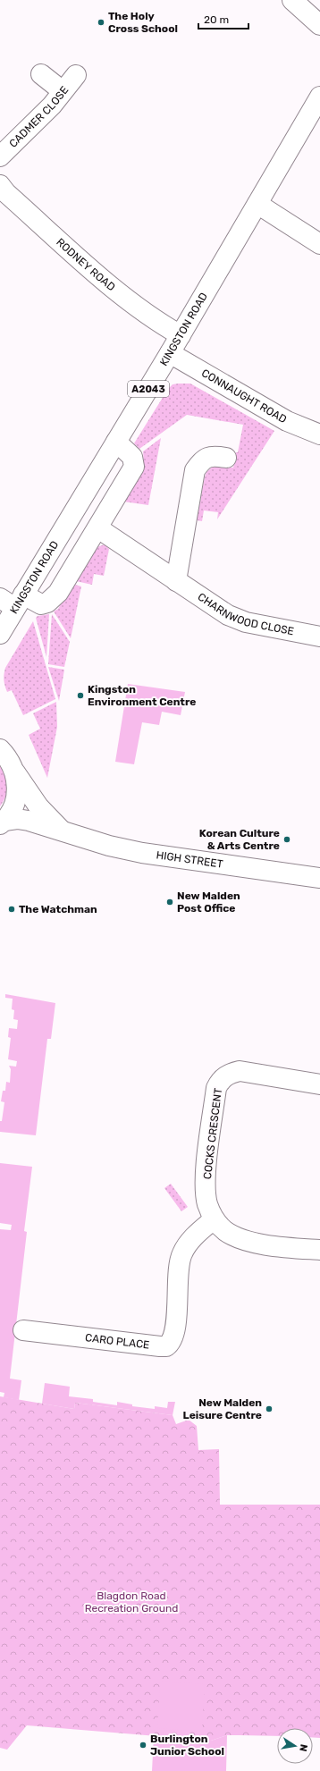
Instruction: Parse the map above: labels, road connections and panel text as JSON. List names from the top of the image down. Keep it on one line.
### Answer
{"streets":{"street":["CADMER CLOSE","RODNEY ROAD","KINGSTON ROAD","A2043","CONNAUGHT ROAD","CHARNWOOD CLOSE","HIGH STREET","COCKS CRESCENT","CARO PLACE"]},"crossings":[["RODNEY ROAD","KINGSTON ROAD"],["KINGSTON ROAD","CONNAUGHT ROAD"],["COCKS CRESCENT","CARO PLACE"]],"parks":["Blagdon Road Recreation Ground"],"places":["The Holy Cross School","Kingston Environment Centre","Korean Culture & Arts Centre","New Malden Post Office","The Watchman","New Malden Leisure Centre","Burlington Junior School"],"scale_bar":"20 m","north":"right"}
